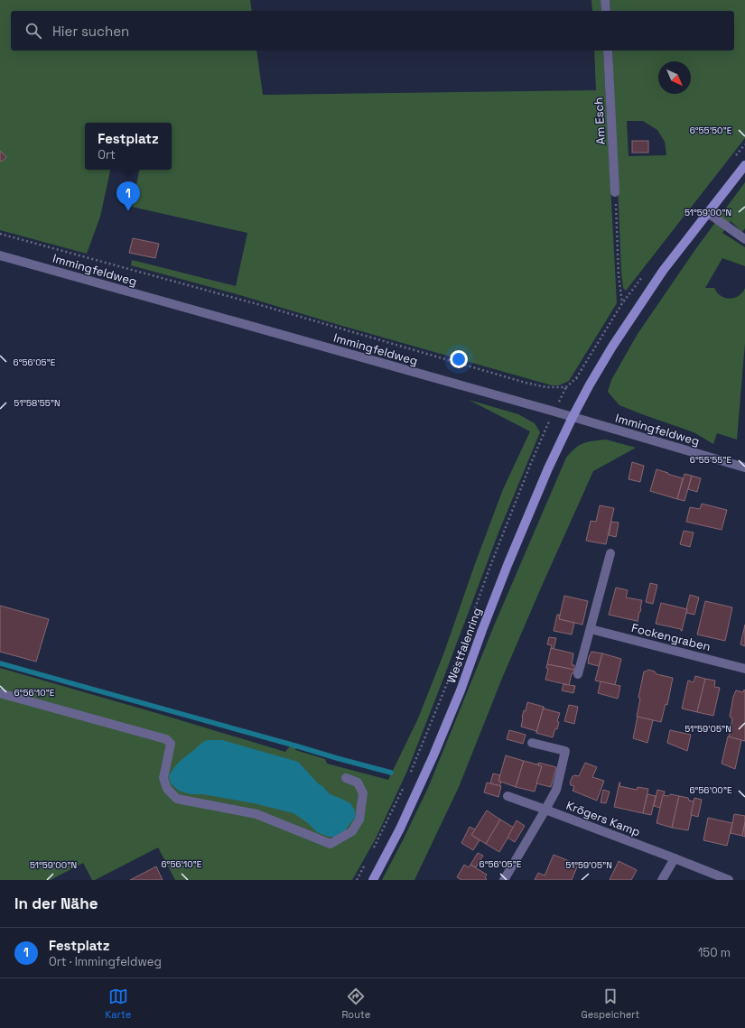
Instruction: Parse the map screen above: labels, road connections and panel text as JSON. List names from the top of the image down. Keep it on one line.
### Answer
{"streets":{"street":["Am Esch","Immingfeldweg","Fockengraben","Westfalenring","Krögers Kamp"]},"crossings":[["Immingfeldweg","Westfalenring"]],"north":"bottom right","page":{"search":"Hier suchen","popup":["Festplatz","Ort"],"pins":"1","heading":"In der Nähe","list":[{"mark":"1","name":"Festplatz","note":"Ort · Immingfeldweg","value":"150 m"}],"nav":["Karte","Route","Gespeichert"]},"coordinates":["6°55'50\"E","51°59'00\"N","6°56'05\"E","51°58'55\"N","6°55'55\"E","6°56'10\"E","51°59'05\"N","6°56'00\"E"]}
